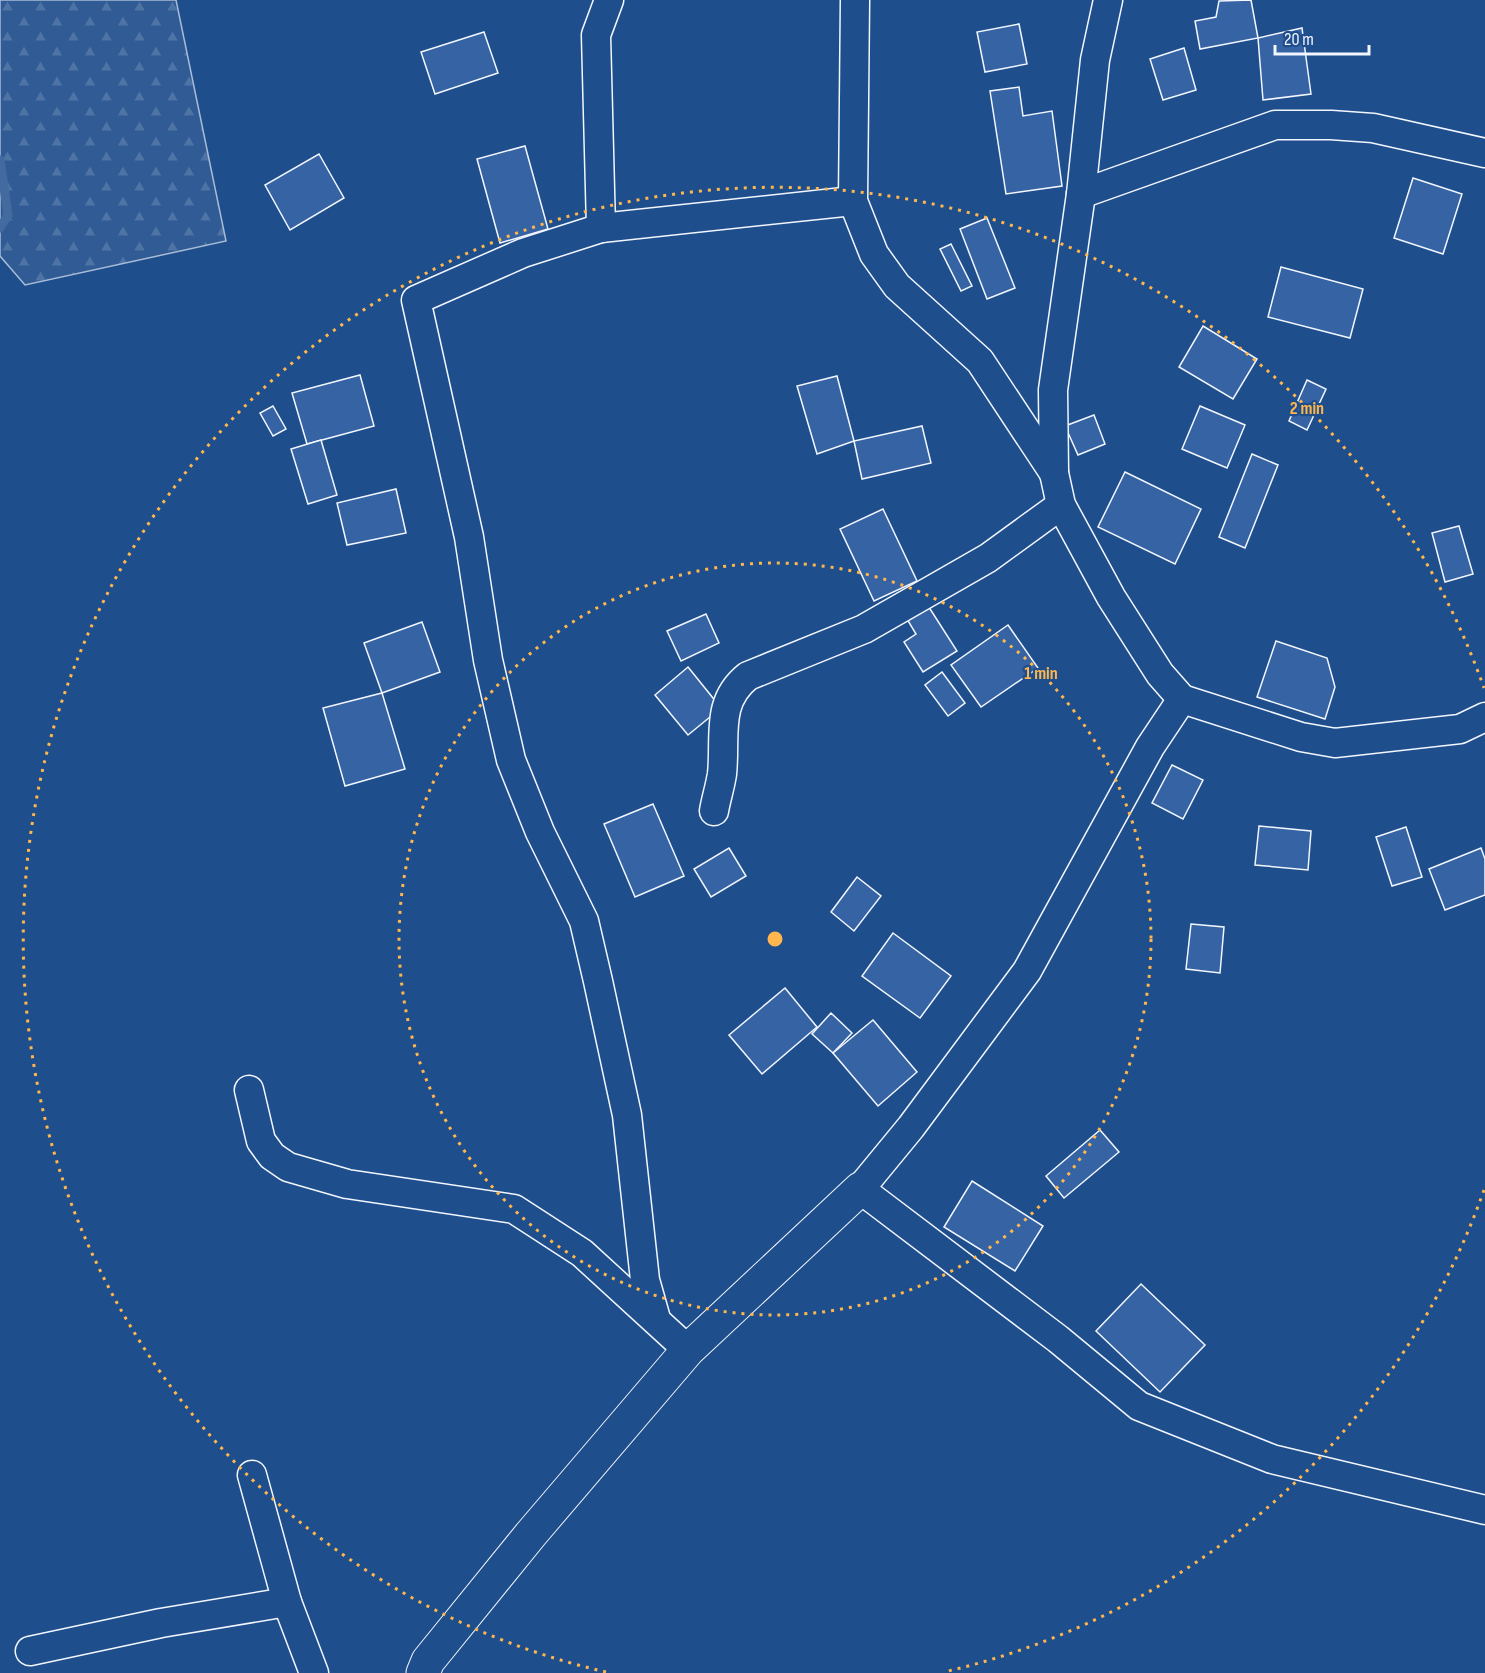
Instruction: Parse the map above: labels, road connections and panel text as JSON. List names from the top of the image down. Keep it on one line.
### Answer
{"scale_bar":"20 m","rings":["2 min","1 min"]}
